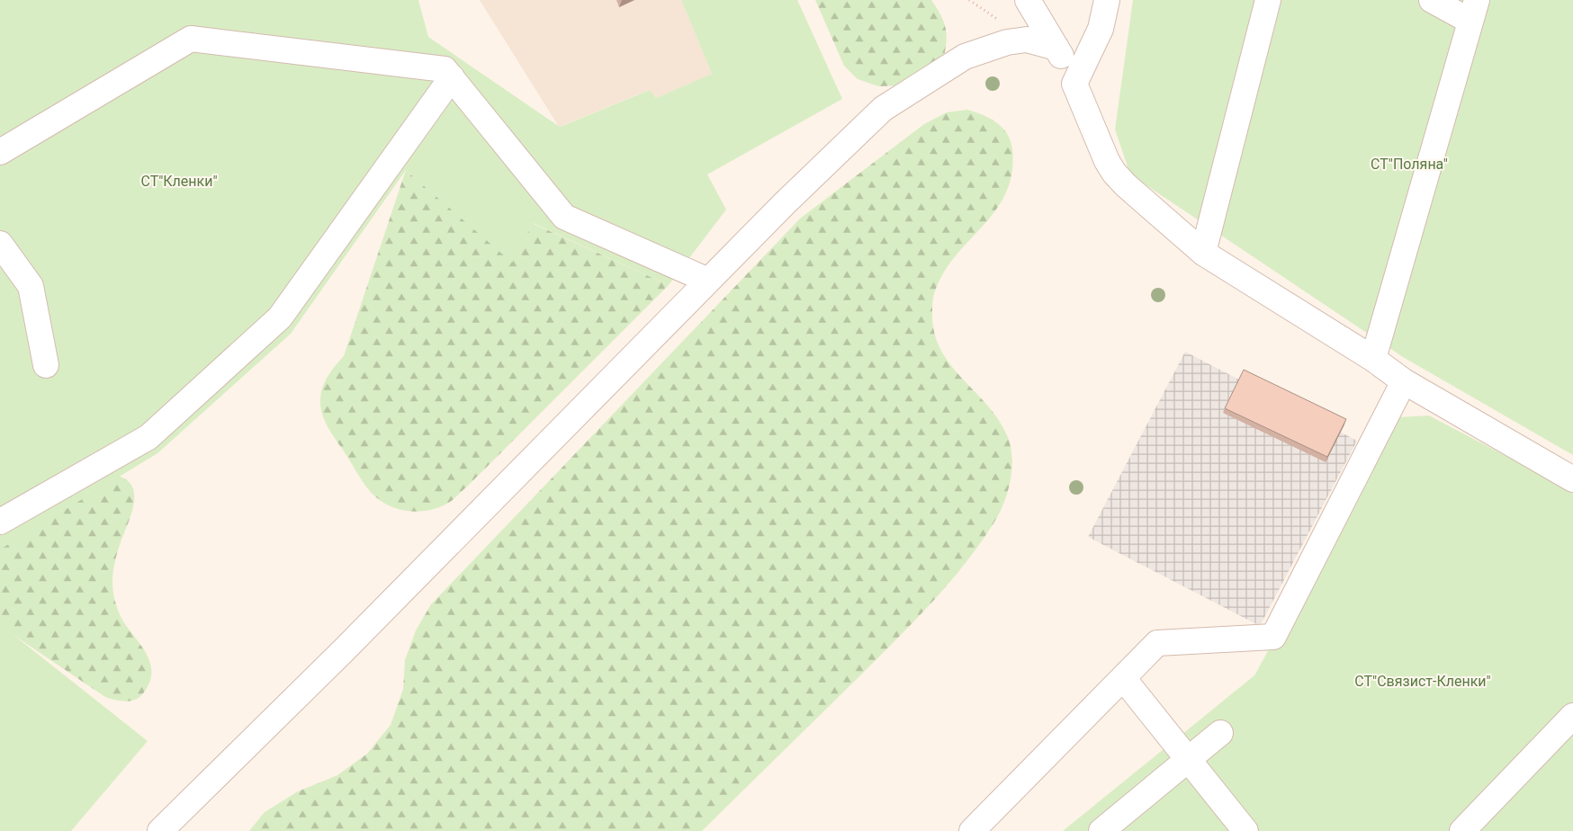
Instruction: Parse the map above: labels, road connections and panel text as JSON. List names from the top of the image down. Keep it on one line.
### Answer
{"parks":["СТ\"Поляна\"","СТ\"Кленки\"","СТ\"Связист-Кленки\""]}
